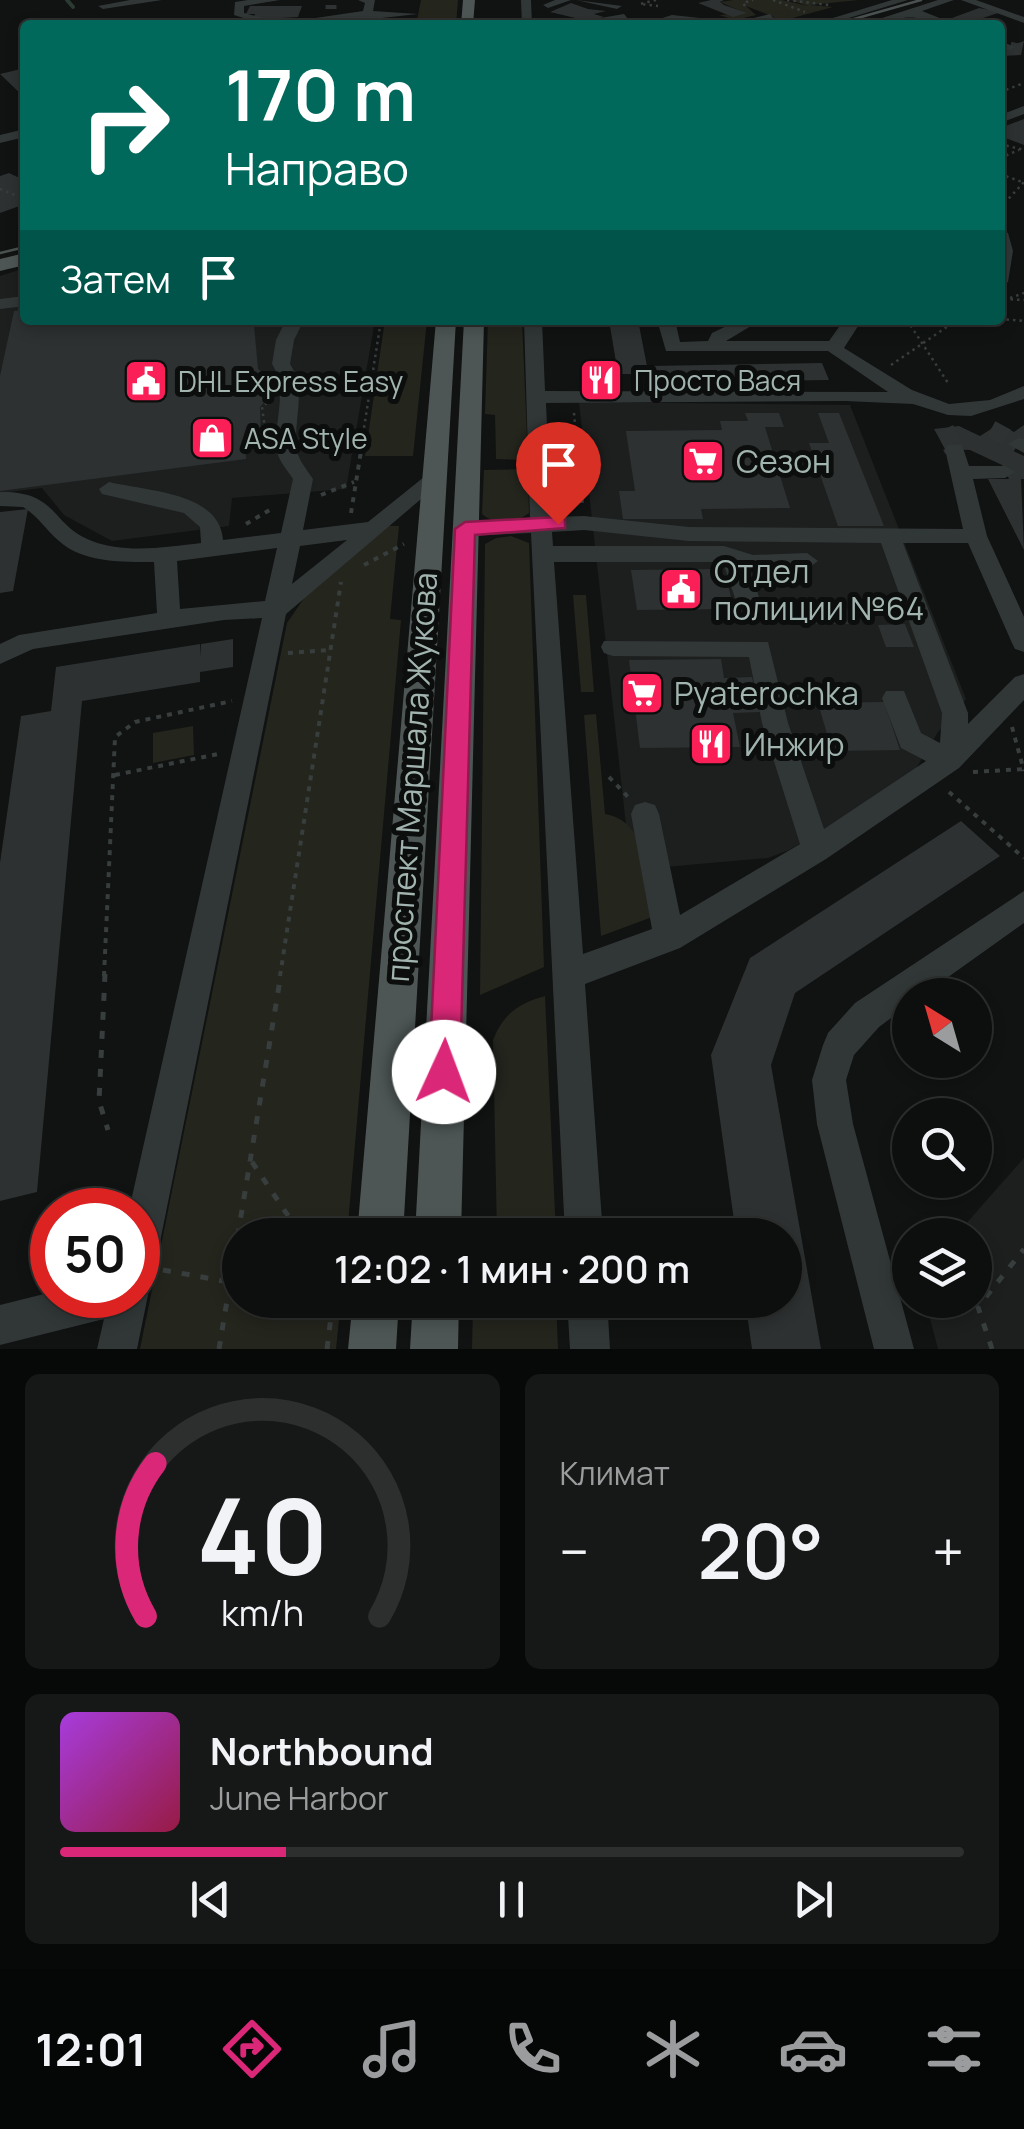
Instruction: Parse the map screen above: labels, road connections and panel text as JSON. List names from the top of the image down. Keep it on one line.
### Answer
{"streets":{"main road":["проспект Маршала Жукова"]},"places":{"restaurant":["Просто Вася","Инжир"],"public building":["DHL Express Easy","Отдел полиции №64"],"shop":["ASA Style"],"supermarket":["Сезон","Pyaterochka"]},"north":"top left","page":{"turn":["170 m","Направо"],"then":"Затем","limit":"50","trip":"12:02 · 1 мин · 200 m","tile":"Климат","heat":["−","20°","+"],"song":["Northbound","June Harbor"],"tabs":"12:01","gauge":["40","km/h"]}}
